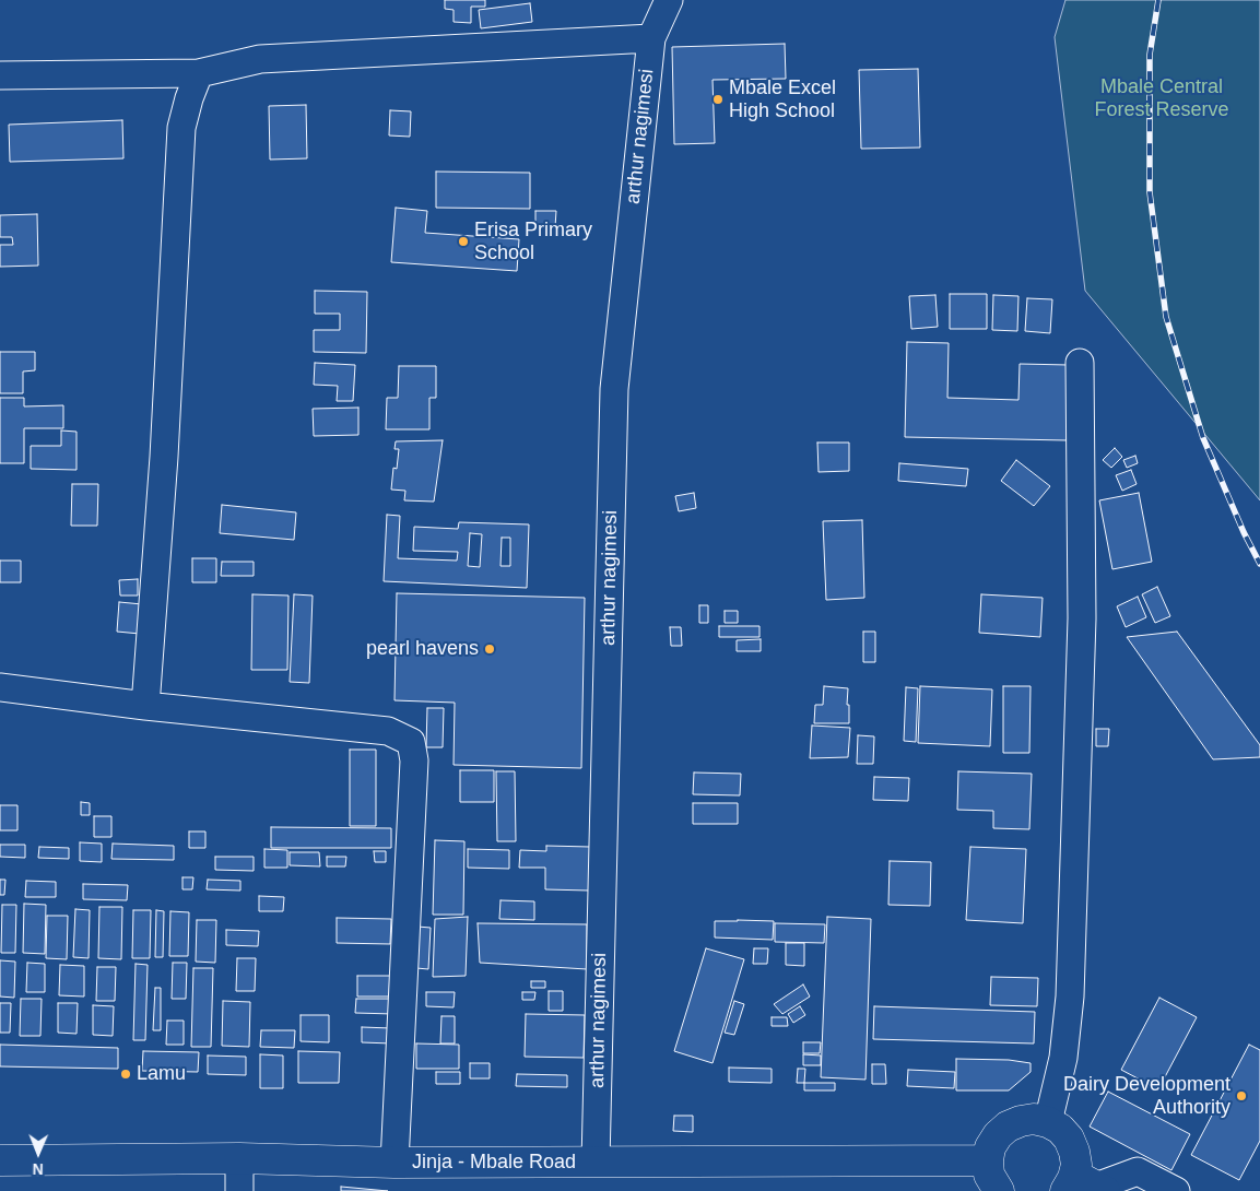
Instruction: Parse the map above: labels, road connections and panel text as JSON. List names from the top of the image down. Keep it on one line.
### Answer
{"streets":{"main road":["Jinja - Mbale Road"],"street":["arthur nagimesi"]},"crossings":[["arthur nagimesi","Jinja - Mbale Road"]],"parks":["Mbale Central Forest Reserve"],"places":["Mbale Excel High School","Erisa Primary School","pearl havens","Lamu","Dairy Development Authority"],"north":"bottom"}
